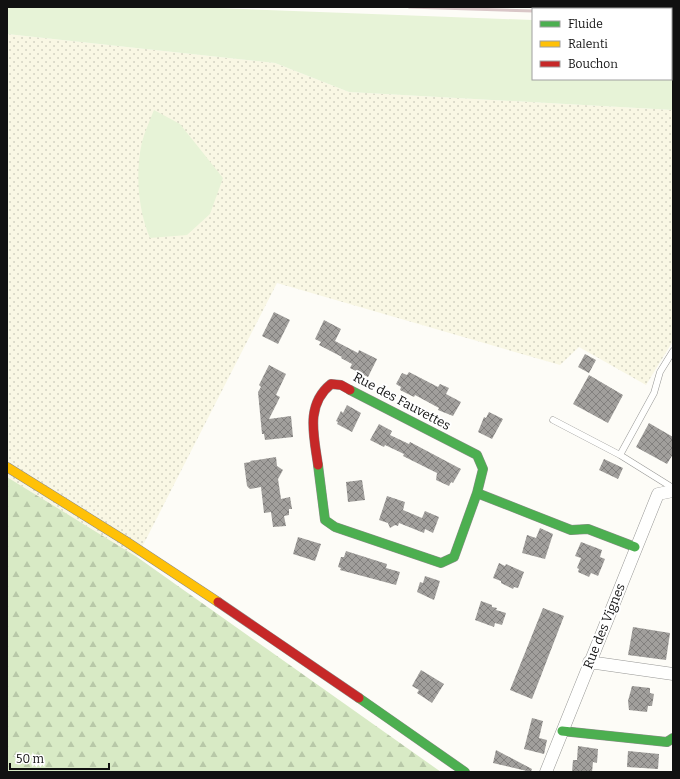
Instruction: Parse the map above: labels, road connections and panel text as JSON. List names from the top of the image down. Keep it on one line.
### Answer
{"streets":{"street":["Rue des Fauvettes","Rue des Vignes"]},"legend":["Fluide","Ralenti","Bouchon"],"scale_bar":"50 m"}
